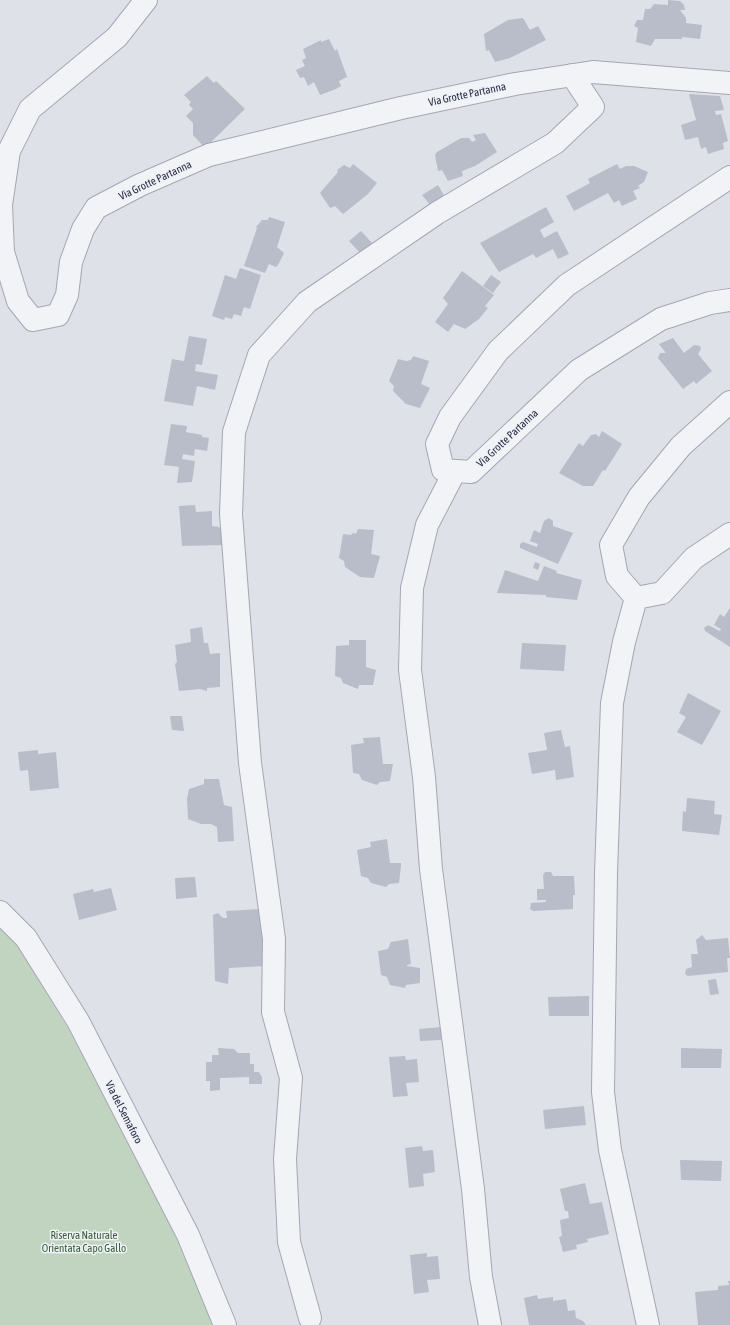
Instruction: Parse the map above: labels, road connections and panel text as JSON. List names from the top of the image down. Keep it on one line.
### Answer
{"streets":{"street":["Via Grotte Partanna","Via del Semaforo"]},"parks":["Riserva Naturale Orientata Capo Gallo"]}
